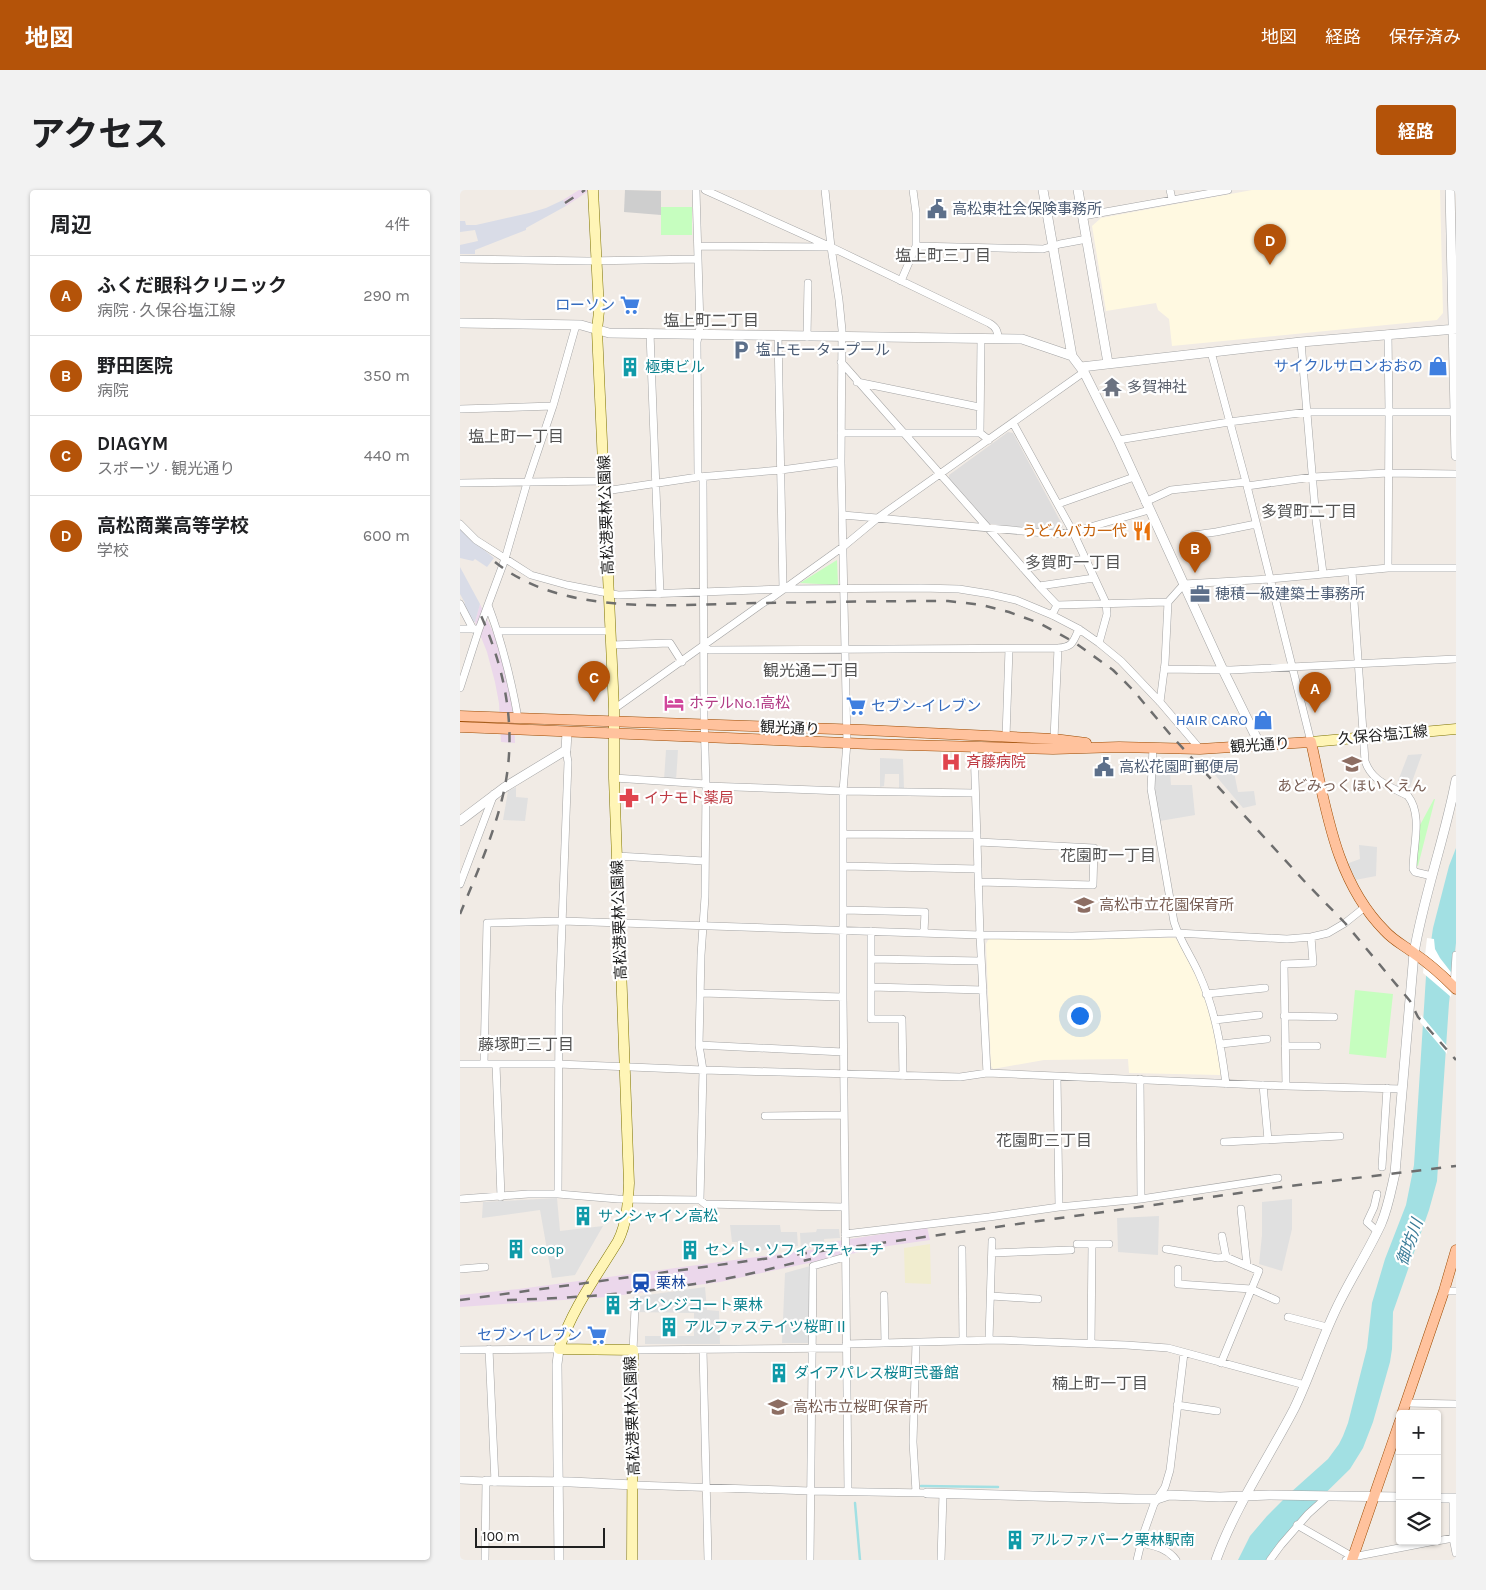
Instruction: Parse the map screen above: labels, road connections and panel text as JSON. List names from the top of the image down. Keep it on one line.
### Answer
{"streets":{"main road":["高松港栗林公園線","観光通り","久保谷塩江線"]},"crossings":[["高松港栗林公園線","観光通り"],["観光通り","久保谷塩江線"]],"districts":["塩上町三丁目","塩上町二丁目","塩上町一丁目","多賀町二丁目","多賀町一丁目","観光通二丁目","花園町一丁目","藤塚町三丁目","花園町三丁目","楠上町一丁目"],"water":["御坊川"],"places":{"public building":["高松東社会保険事務所","高松花園町郵便局"],"supermarket":["ローソン","セブン-イレブン","セブンイレブン"],"parking":["塩上モータープール"],"shop":["サイクルサロンおおの","HAIR CARO"],"building":["極東ビル","サンシャイン高松","coop","セント・ソフィアチャーチ","オレンジコート栗林","アルファステイツ桜町Ⅱ","ダイアパレス桜町弐番館","アルファパーク栗林駅南"],"temple":["多賀神社"],"restaurant":["うどんバカ一代"],"office":["穂積一級建築士事務所"],"hotel":["ホテルNo.1高松"],"hospital":["斉藤病院"],"school or university":["あどみっくほいくえん","高松市立花園保育所","高松市立桜町保育所"],"pharmacy":["イナモト薬局"],"station":["栗林"]},"scale_bar":"100 m","page":{"header":"地図","nav":["地図","経路","保存済み"],"title":"アクセス","buttons":"経路","heading":["周辺","4件"],"pins":["D","B","C","A"],"list":[{"mark":"A","name":"ふくだ眼科クリニック","note":"病院 · 久保谷塩江線","value":"290 m"},{"mark":"B","name":"野田医院","note":"病院","value":"350 m"},{"mark":"C","name":"DIAGYM","note":"スポーツ · 観光通り","value":"440 m"},{"mark":"D","name":"高松商業高等学校","note":"学校","value":"600 m"}],"map_buttons":["+","−"],"scale":"100 m"}}
